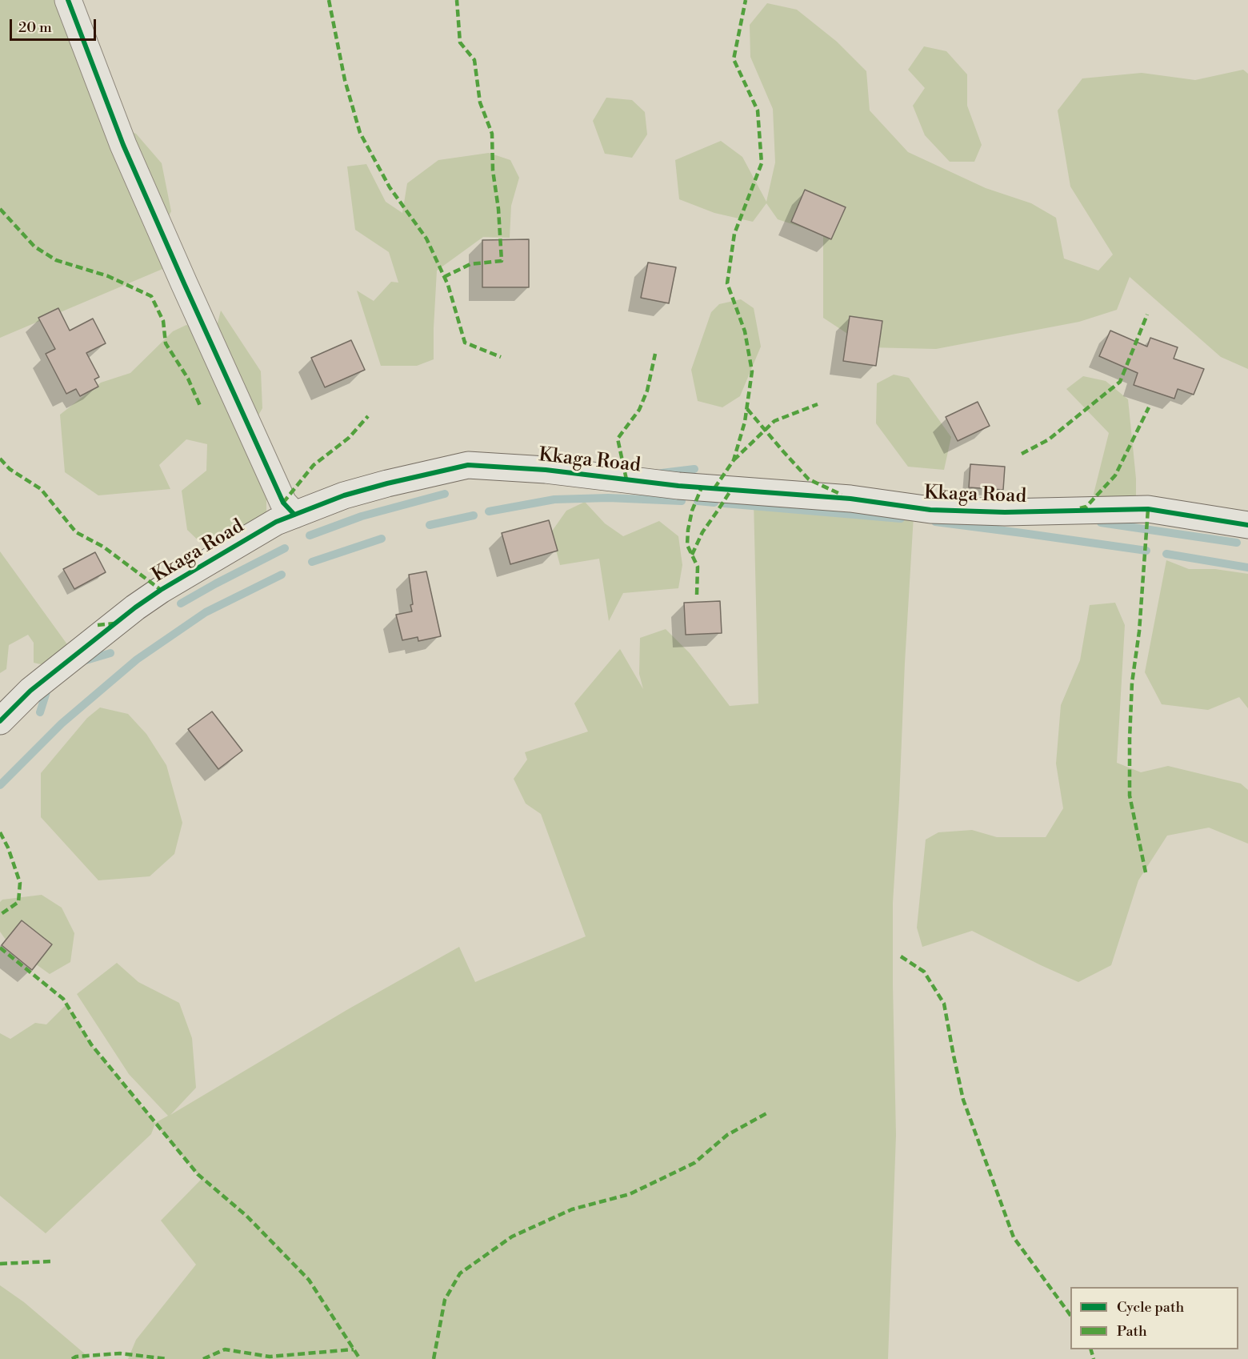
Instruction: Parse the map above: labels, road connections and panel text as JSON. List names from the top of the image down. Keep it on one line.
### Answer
{"streets":{"street":["Kkaga Road"]},"legend":["Cycle path","Path"],"scale_bar":"20 m"}
